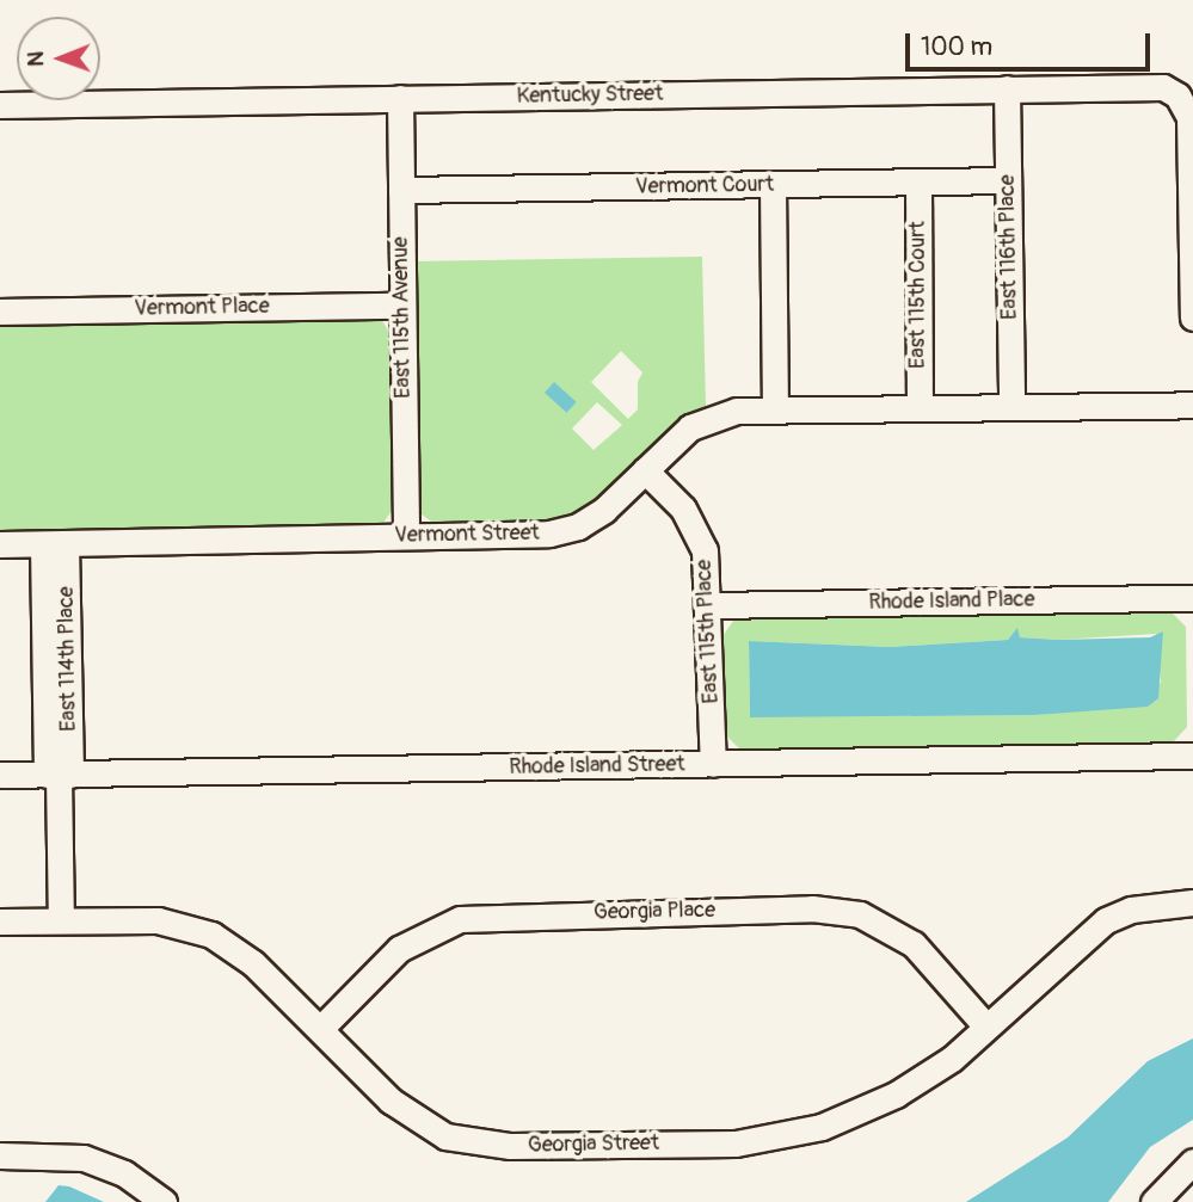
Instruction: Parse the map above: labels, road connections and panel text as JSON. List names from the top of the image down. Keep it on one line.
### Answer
{"streets":{"street":["Kentucky Street","Vermont Court","East 116th Place","East 115th Court","Vermont Place","East 115th Avenue","Vermont Street","Rhode Island Place","East 115th Place","East 114th Place","Rhode Island Street","Georgia Place","Georgia Street"]},"crossings":[["Kentucky Street","East 116th Place"],["Kentucky Street","East 115th Avenue"],["Vermont Court","East 116th Place"],["Vermont Court","East 115th Court"],["Vermont Court","East 115th Avenue"],["East 116th Place","Vermont Street"],["East 115th Court","Vermont Street"],["Vermont Place","East 115th Avenue"],["East 115th Avenue","Vermont Street"],["Vermont Street","East 115th Place"],["Vermont Street","East 114th Place"],["Rhode Island Place","East 115th Place"],["East 115th Place","Rhode Island Street"],["East 114th Place","Rhode Island Street"],["East 114th Place","Georgia Street"],["Georgia Place","Georgia Street"]],"scale_bar":"100 m","north":"left"}
